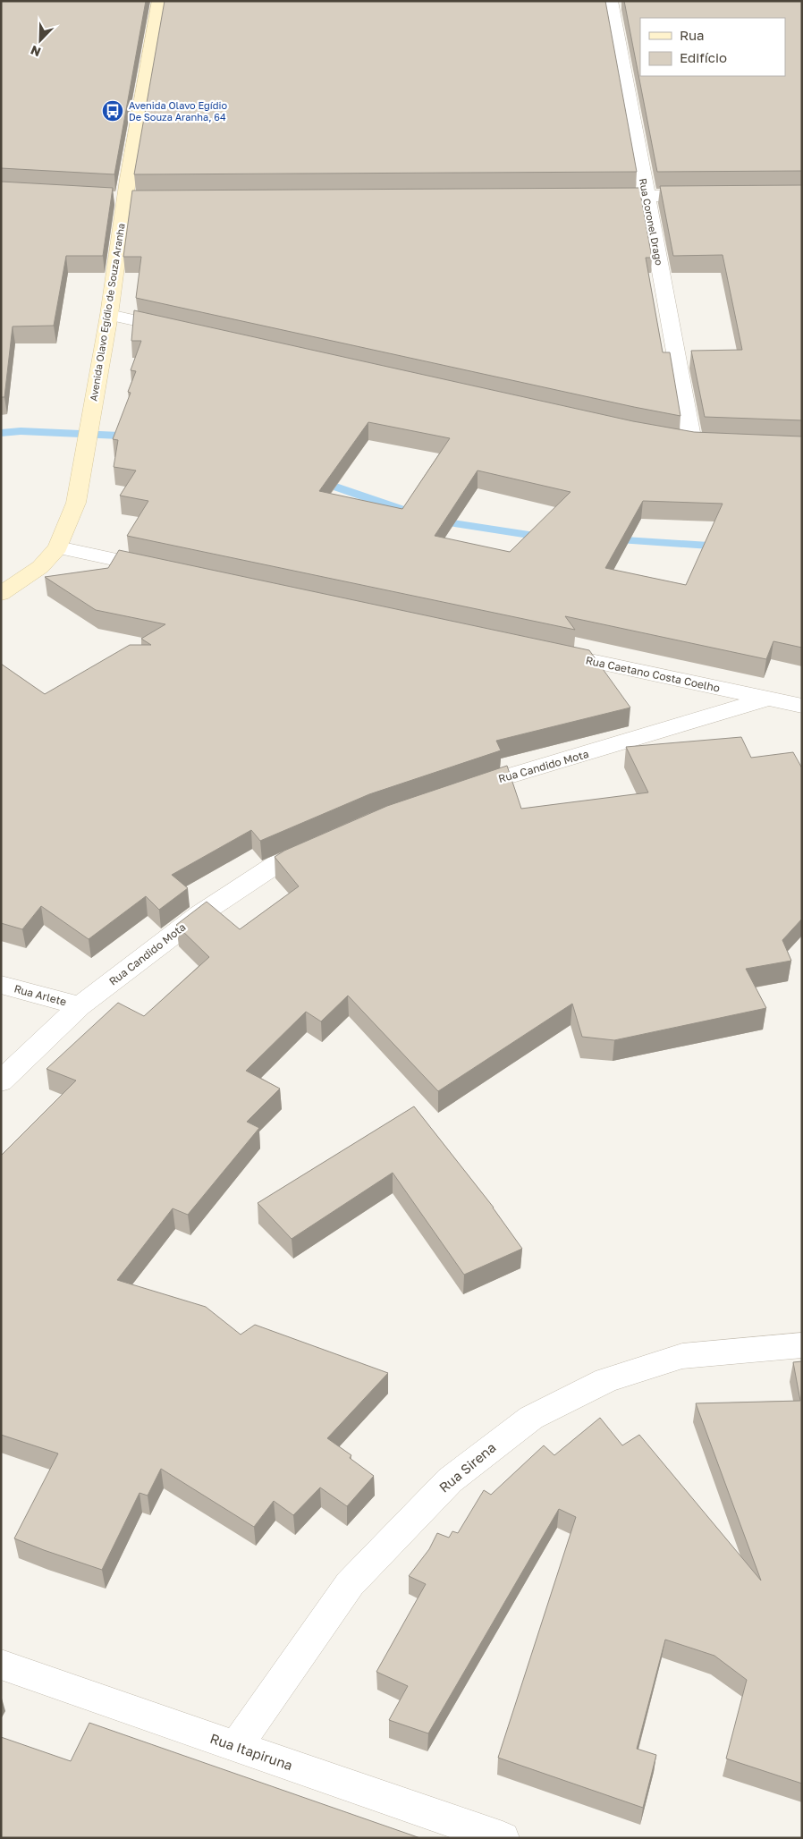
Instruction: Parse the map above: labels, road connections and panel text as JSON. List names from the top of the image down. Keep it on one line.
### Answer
{"streets":{"main road":["Avenida Olavo Egídio de Souza Aranha"],"street":["Rua Coronel Drago","Rua Caetano Costa Coelho","Rua Candido Mota","Rua Arlete","Rua Sirena","Rua Itapiruna"]},"crossings":[["Rua Caetano Costa Coelho","Rua Candido Mota"],["Rua Candido Mota","Rua Arlete"],["Rua Sirena","Rua Itapiruna"]],"places":{"bus stop":["Avenida Olavo Egídio De Souza Aranha, 64"]},"legend":["Rua","Edifício"],"north":"bottom left"}
